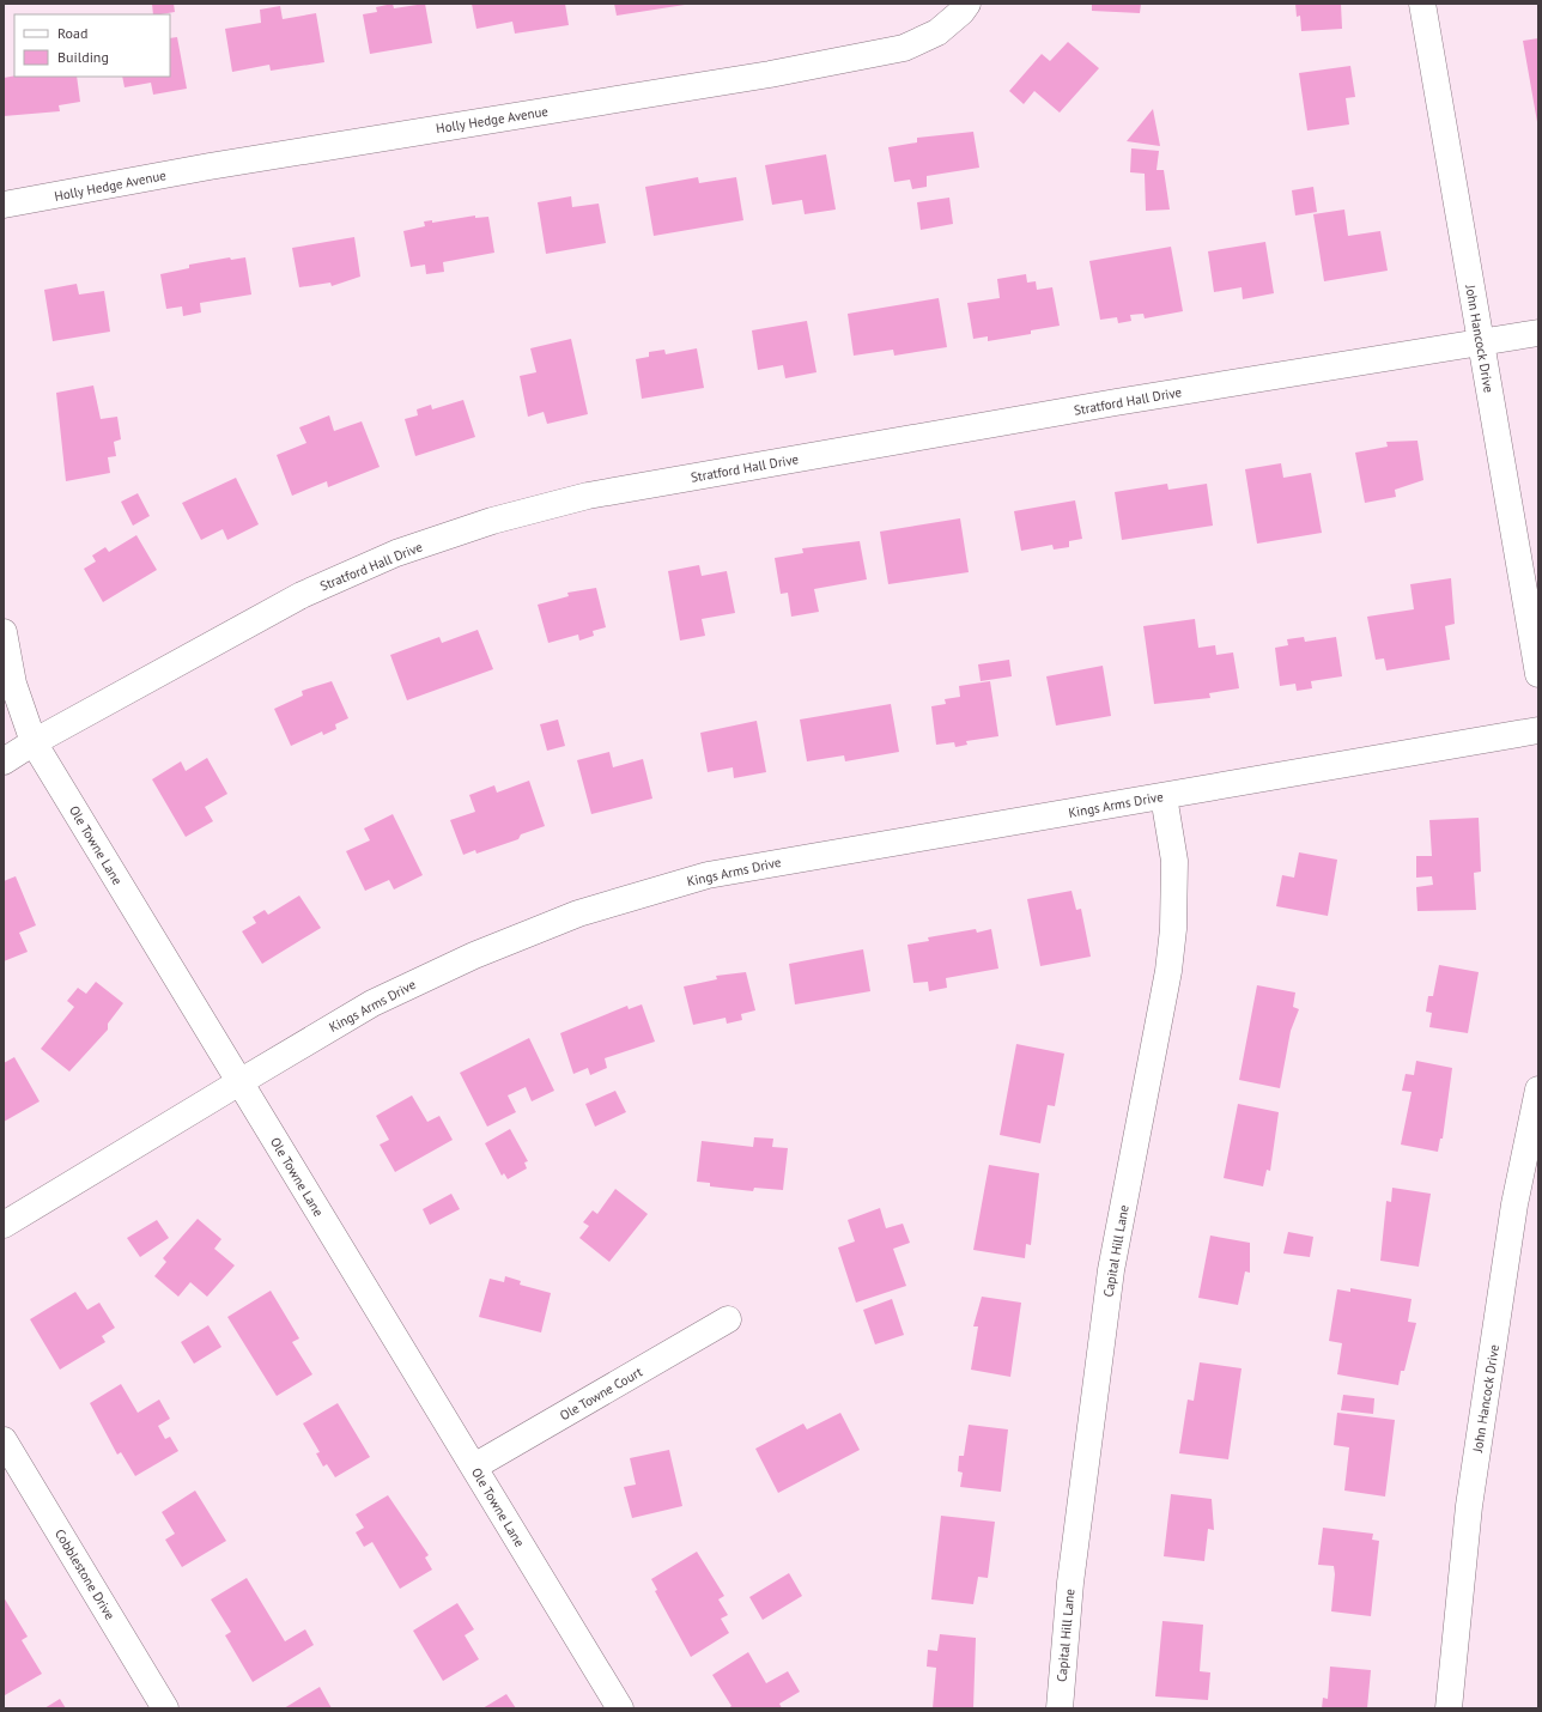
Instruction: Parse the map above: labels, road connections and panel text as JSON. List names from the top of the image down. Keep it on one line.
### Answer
{"streets":{"street":["Holly Hedge Avenue","John Hancock Drive","Stratford Hall Drive","Kings Arms Drive","Ole Towne Lane","Capital Hill Lane","Ole Towne Court","Cobblestone Drive"]},"crossings":[["John Hancock Drive","Stratford Hall Drive"],["Stratford Hall Drive","Ole Towne Lane"],["Kings Arms Drive","Ole Towne Lane"],["Kings Arms Drive","Capital Hill Lane"],["Ole Towne Lane","Ole Towne Court"]],"legend":["Road","Building"]}
